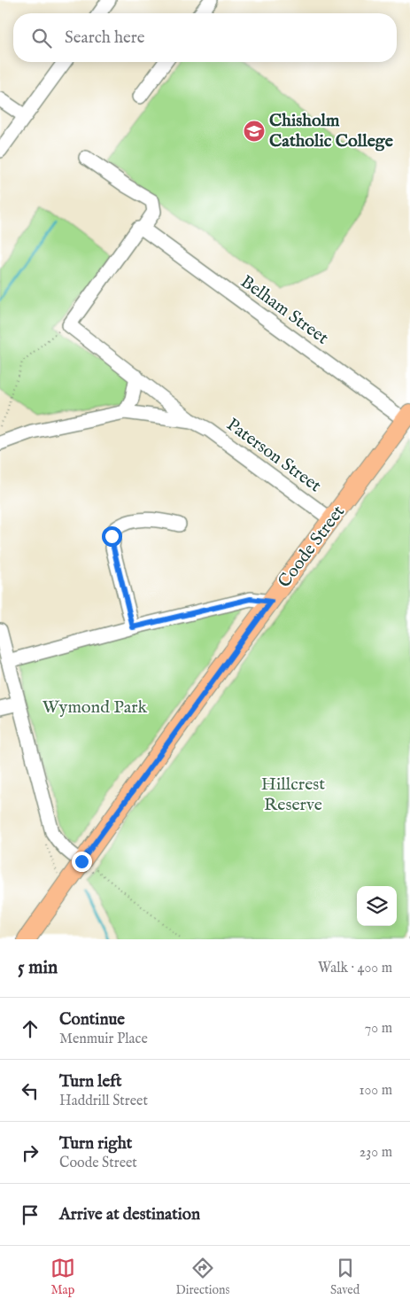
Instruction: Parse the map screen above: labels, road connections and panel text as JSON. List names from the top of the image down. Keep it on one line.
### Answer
{"streets":{"main road":["Coode Street"],"street":["Belham Street","Paterson Street"]},"crossings":[["Belham Street","Coode Street"],["Paterson Street","Coode Street"]],"parks":["Wymond Park","Hillcrest Reserve"],"places":{"school or university":["Chisholm Catholic College"]},"page":{"search":"Search here","heading":["5 min","Walk · 400 m"],"list":[["Continue","Menmuir Place","70 m"],["Turn left","Haddrill Street","100 m"],["Turn right","Coode Street","230 m"],"Arrive at destination"],"nav":["Map","Directions","Saved"]}}
